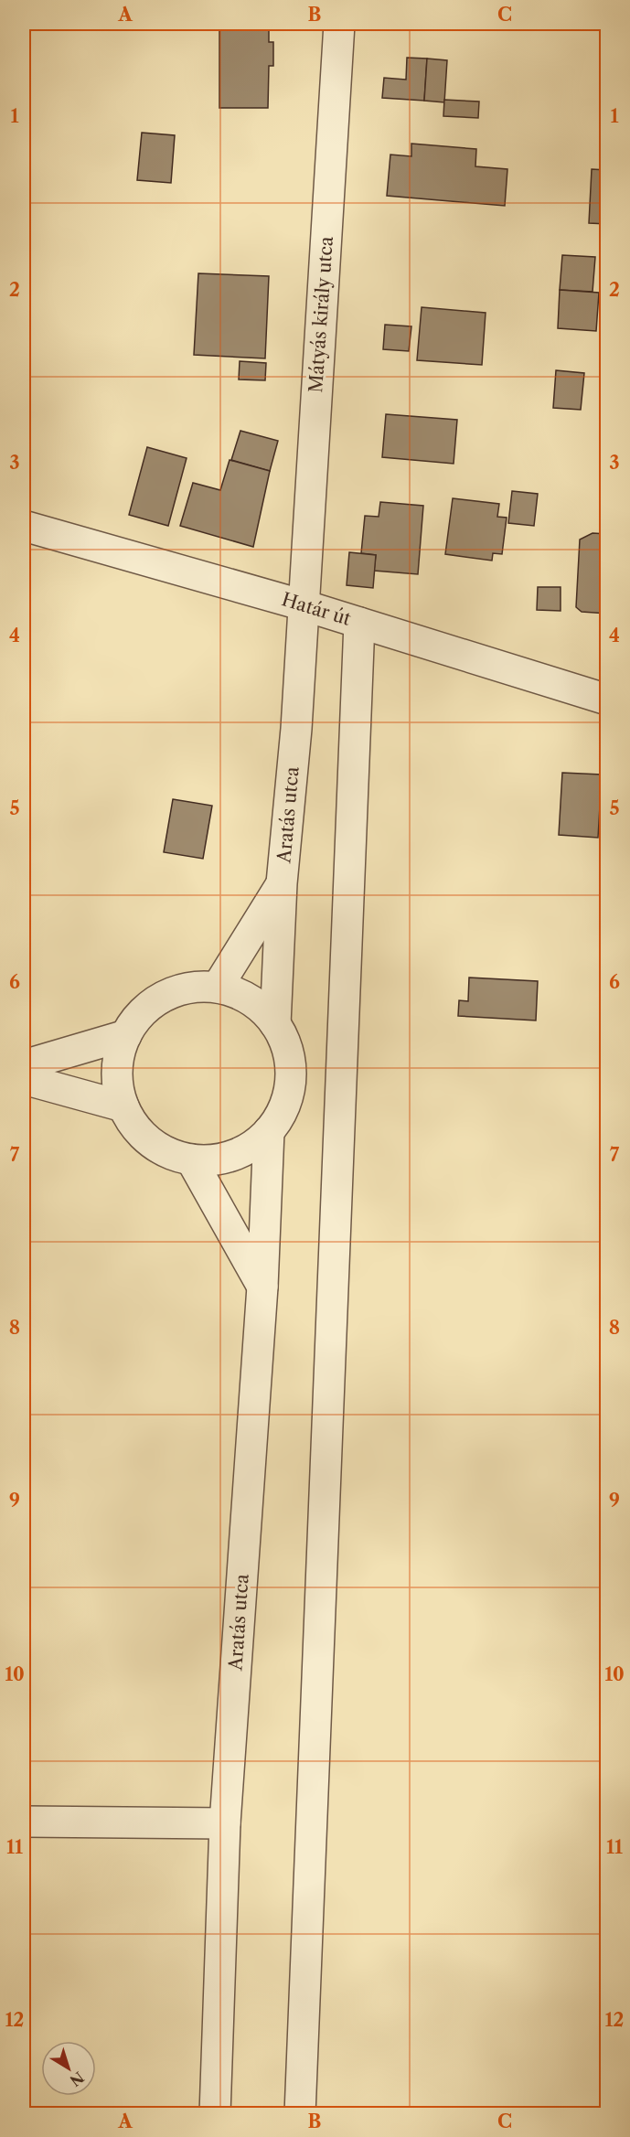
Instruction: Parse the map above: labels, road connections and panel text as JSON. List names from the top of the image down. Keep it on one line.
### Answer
{"streets":{"street":["Mátyás király utca","Határ út","Aratás utca"]},"crossings":[["Mátyás király utca","Határ út"],["Mátyás király utca","Aratás utca"],["Határ út","Aratás utca"]],"north":"bottom right","grid":{"columns":["A","B","C"],"rows":["1","2","3","4","5","6","7","8","9","10","11","12"]}}
